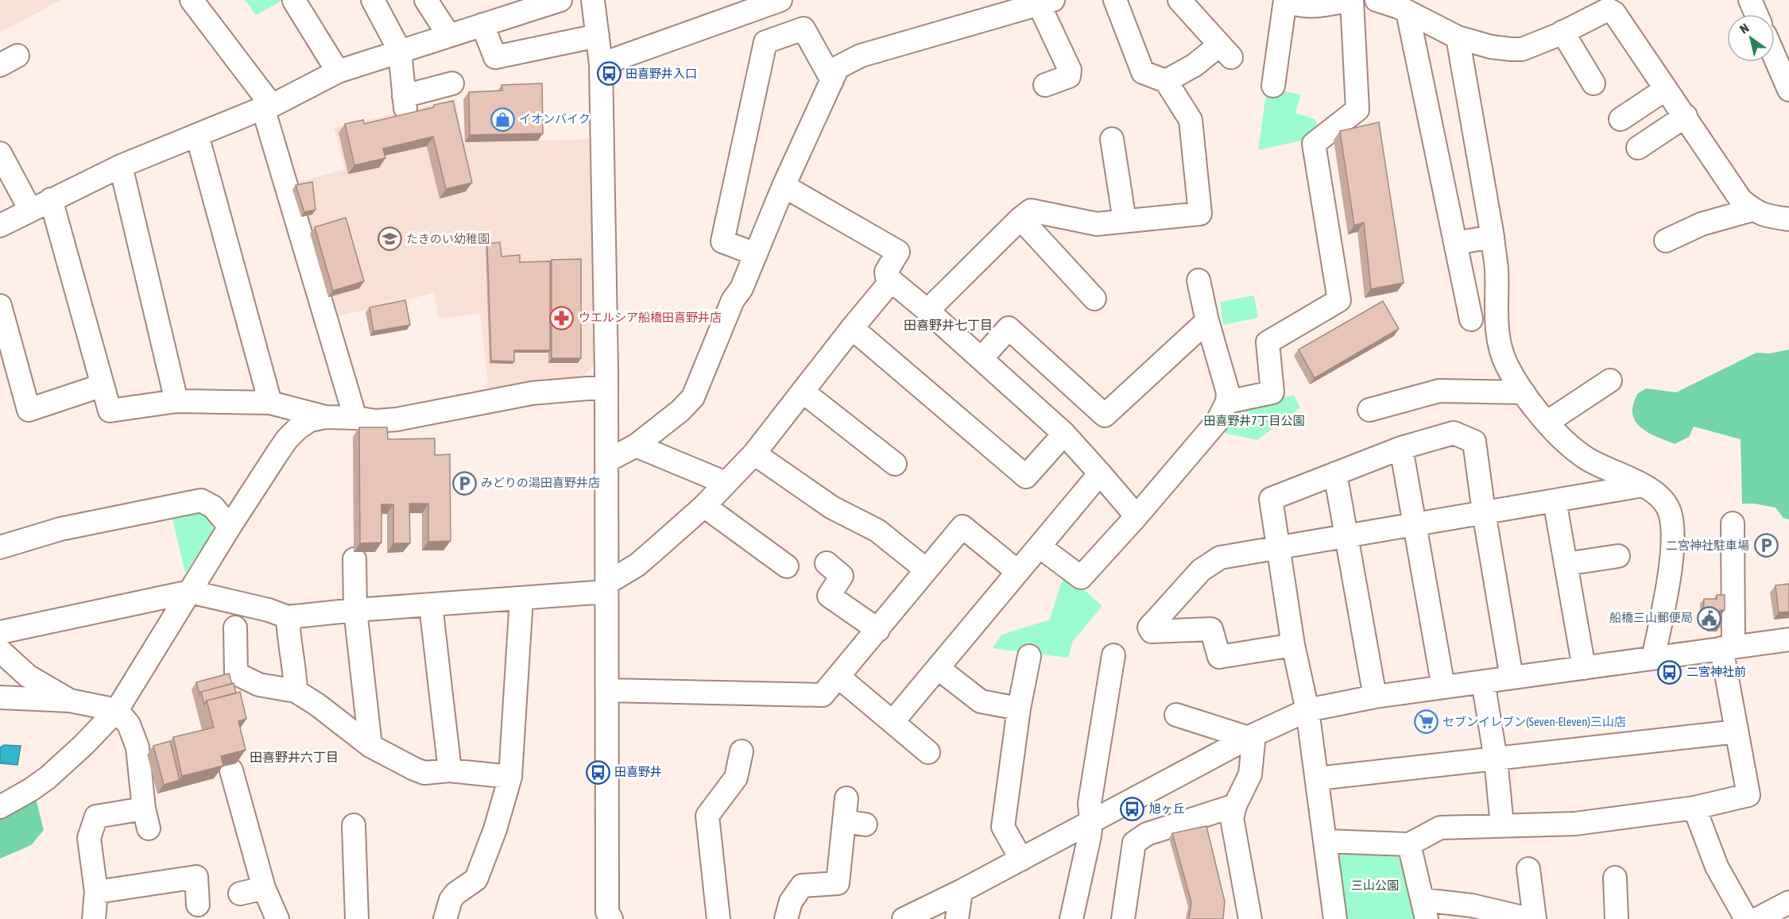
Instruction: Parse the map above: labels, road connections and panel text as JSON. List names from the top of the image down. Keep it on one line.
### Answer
{"districts":["田喜野井七丁目","田喜野井六丁目"],"parks":["田喜野井7丁目公園","三山公園"],"places":{"bus stop":["田喜野井入口","二宮神社前","田喜野井","旭ヶ丘"],"shop":["イオンバイク"],"school or university":["たきのい幼稚園"],"pharmacy":["ウエルシア船橋田喜野井店"],"parking":["みどりの湯田喜野井店","二宮神社駐車場"],"public building":["船橋三山郵便局"],"supermarket":["セブンイレブン(Seven-Eleven)三山店"]},"north":"top left"}
